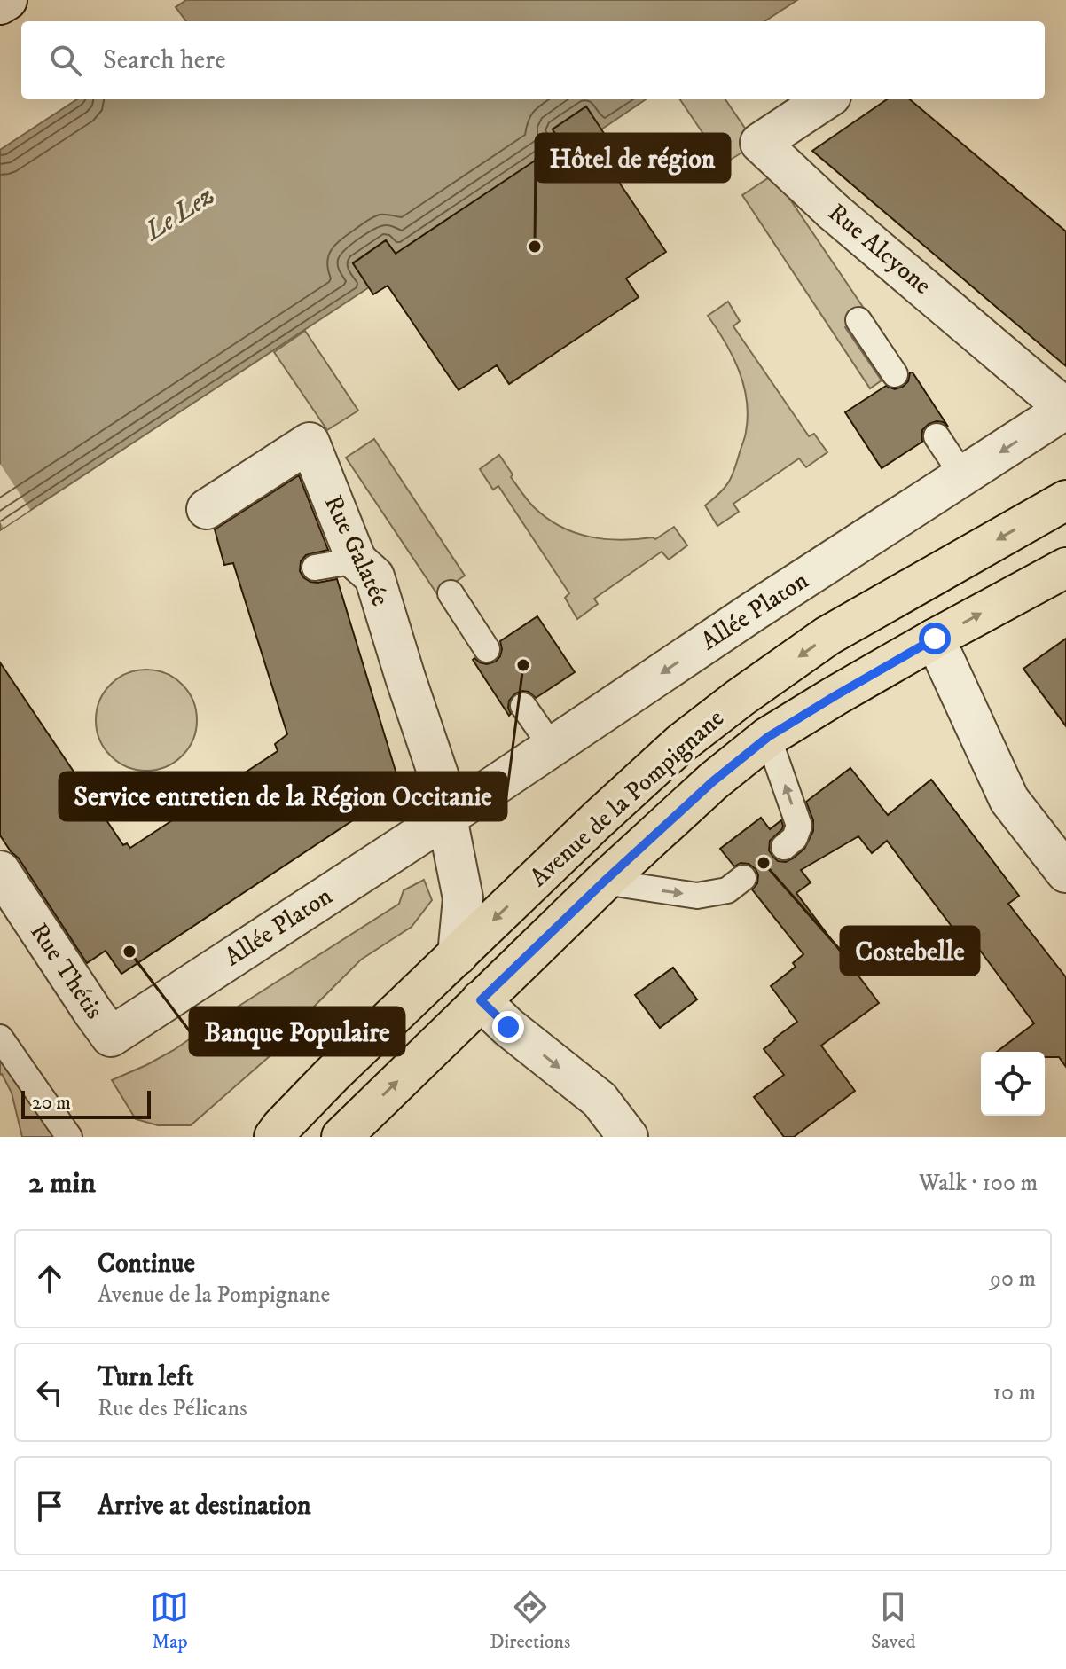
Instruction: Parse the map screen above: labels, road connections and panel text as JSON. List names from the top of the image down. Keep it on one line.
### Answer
{"streets":{"main road":["Avenue de la Pompignane"],"street":["Rue Alcyone","Rue Galatée","Allée Platon","Rue Thétis"]},"crossings":[["Rue Alcyone","Allée Platon"],["Rue Galatée","Allée Platon"],["Allée Platon","Rue Thétis"]],"one_way":["Allée Platon"],"water":["Le Lez"],"places":["Hôtel de région","Service entretien de la Région Occitanie","Costebelle","Banque Populaire"],"scale_bar":"20 m","page":{"search":"Search here","scale":"20 m","heading":["2 min","Walk · 100 m"],"list":[["Continue","Avenue de la Pompignane","90 m"],["Turn left","Rue des Pélicans","10 m"],"Arrive at destination"],"nav":["Map","Directions","Saved"]}}
